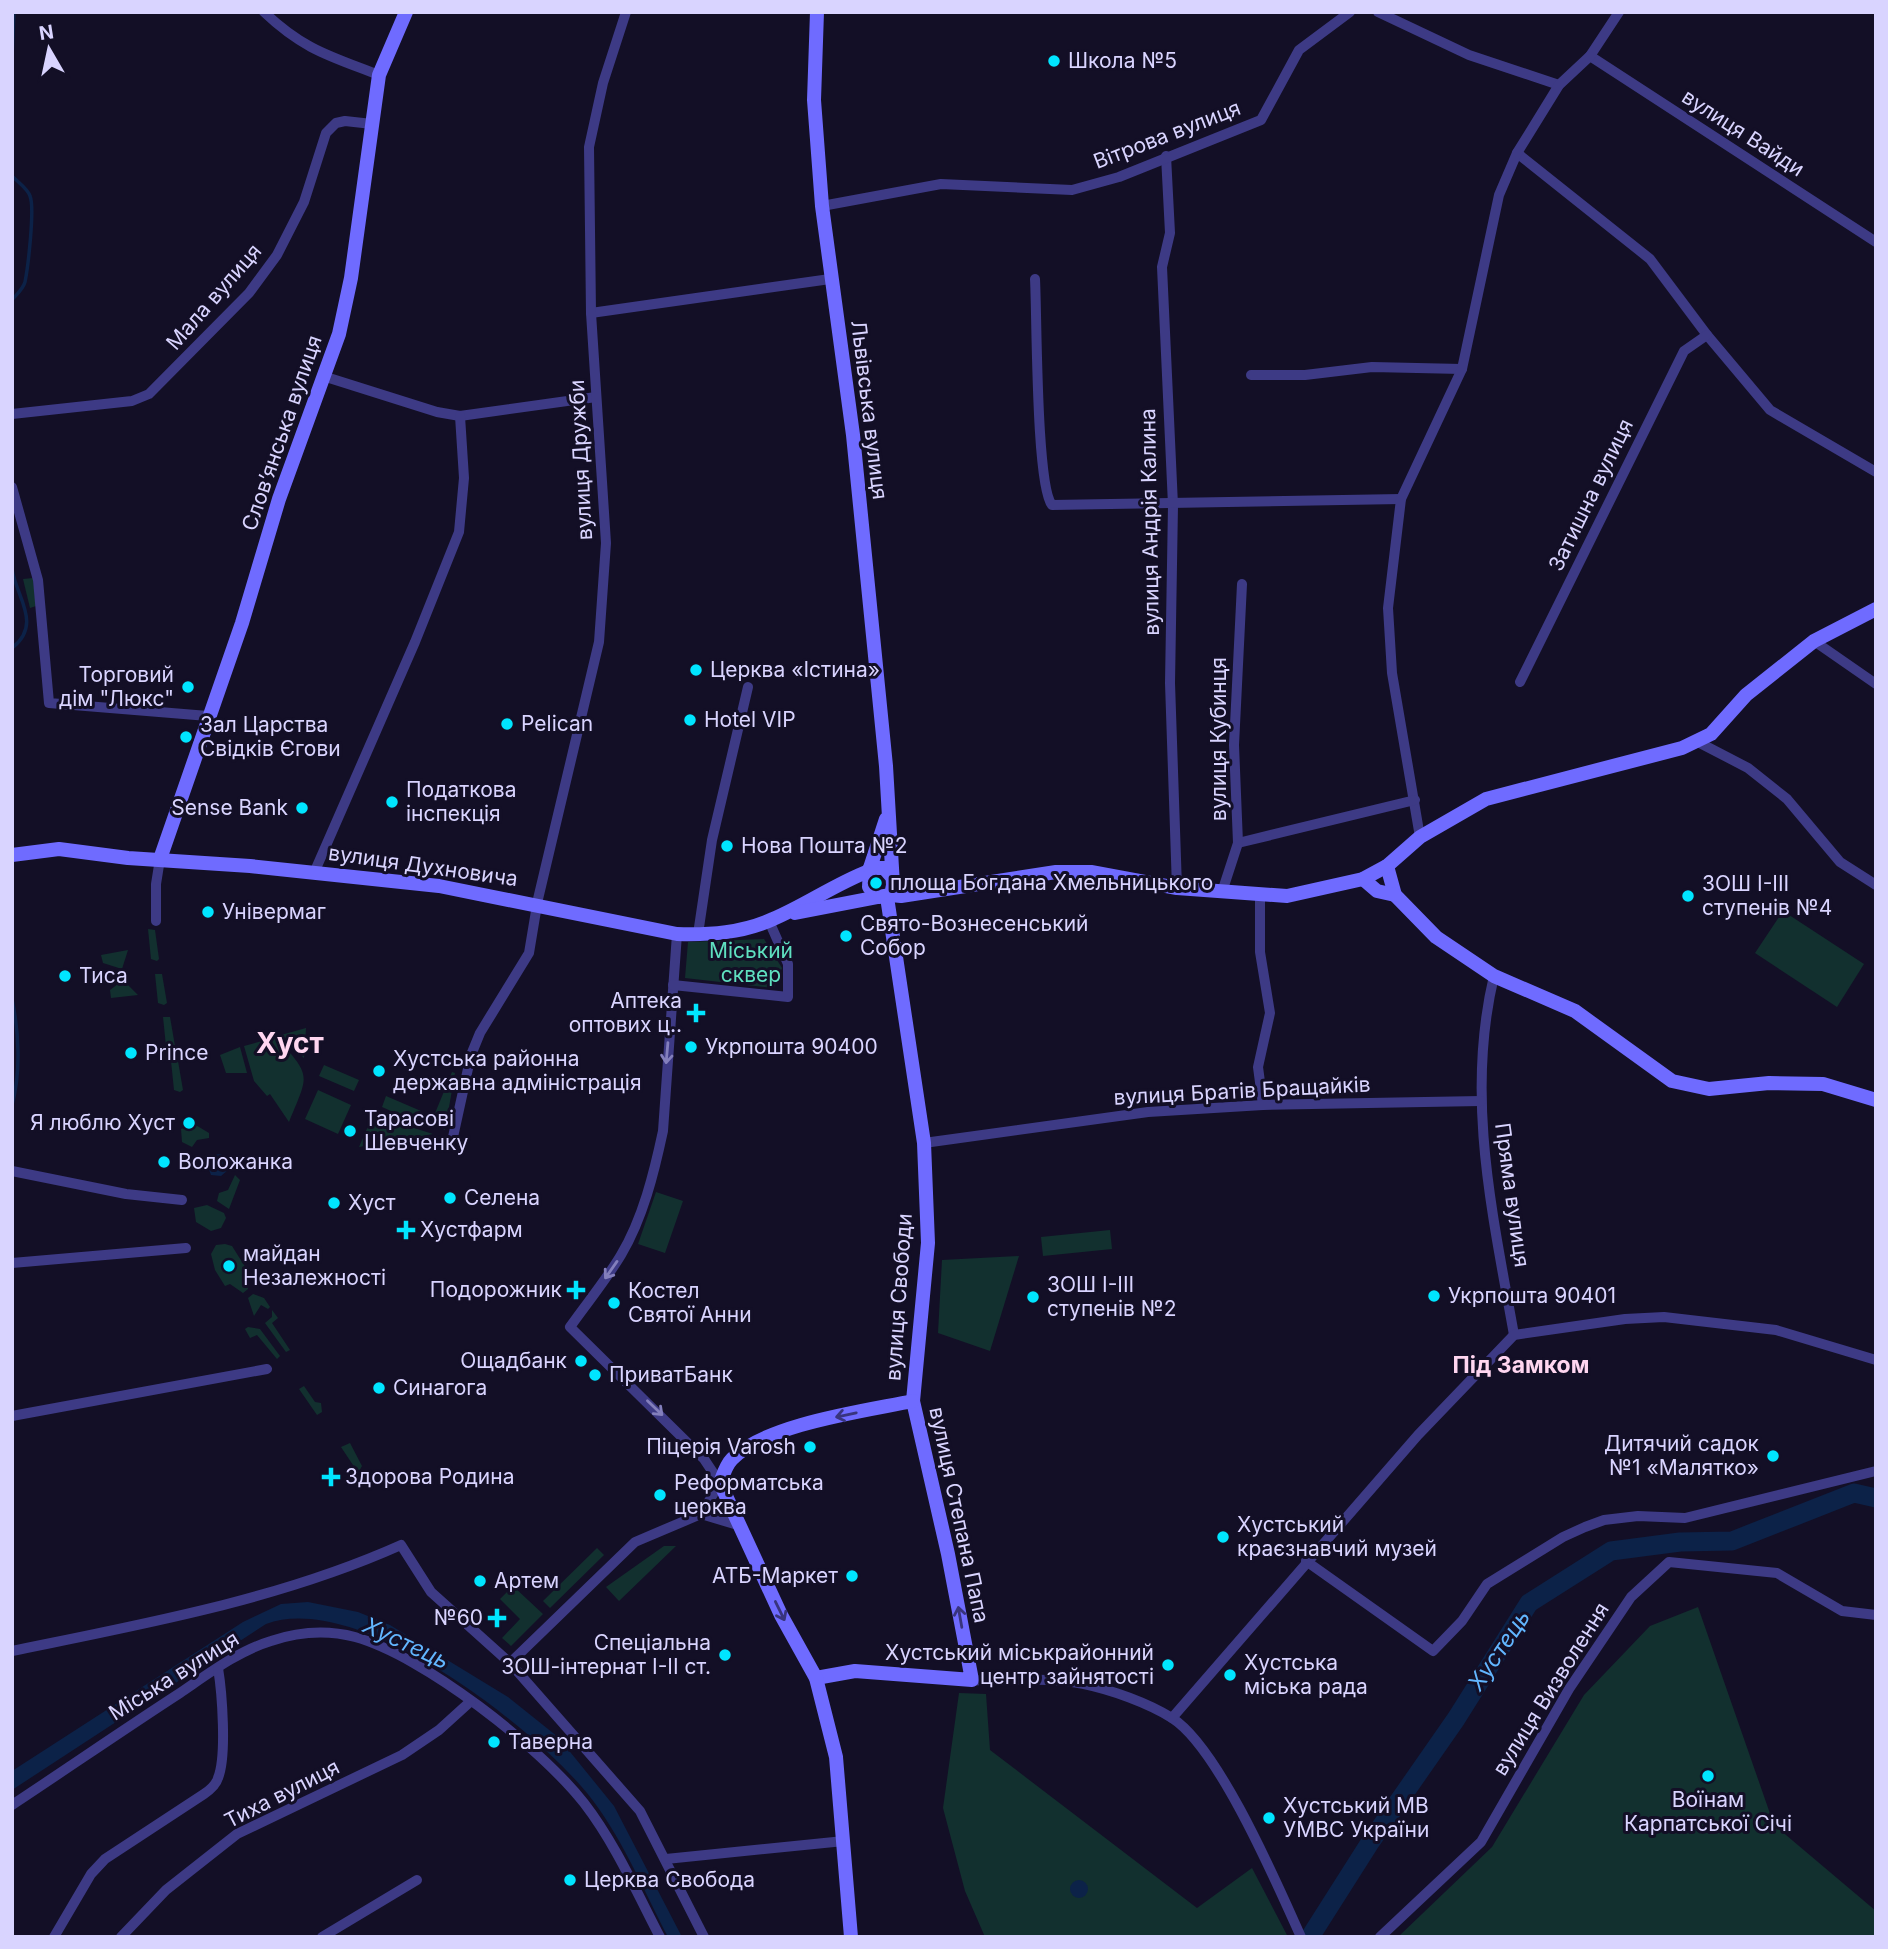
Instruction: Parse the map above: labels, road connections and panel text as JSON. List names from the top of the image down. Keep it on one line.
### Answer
{"streets":{"main road":["Львівська вулиця","Словʼянська вулиця","вулиця Духновича","вулиця Свободи","вулиця Степана Папа"],"street":["вулиця Вайди","Вітрова вулиця","Мала вулиця","вулиця Дружби","Затишна вулиця","вулиця Андрія Калина","вулиця Кубинця","вулиця Братів Бращайків","Пряма вулиця","Міська вулиця","вулиця Визволення","Тиха вулиця"]},"crossings":[["Вітрова вулиця","Львівська вулиця"],["Вітрова вулиця","вулиця Андрія Калина"],["Мала вулиця","Словʼянська вулиця"],["Львівська вулиця","вулиця Свободи"],["Словʼянська вулиця","вулиця Духновича"],["вулиця Дружби","вулиця Духновича"],["вулиця Братів Бращайків","Пряма вулиця"],["вулиця Братів Бращайків","вулиця Свободи"],["вулиця Свободи","вулиця Степана Папа"],["Міська вулиця","Тиха вулиця"]],"one_way":["вулиця Степана Папа"],"districts":["Хуст","Під Замком"],"water":["Хустець"],"parks":["Міський сквер"],"places":{"other":["Школа №5","Церква «Істина»","Торговий дім \"Люкс\"","Hotel VIP","Pelican","Зал Царства Свідків Єгови","Податкова інспекція","Sense Bank","Нова Пошта №2","площа Богдана Хмельницького","ЗОШ І-ІІІ ступенів №4","Універмаг","Свято-Вознесенський Собор","Тиса","Укрпошта 90400","Prince","Хустська районна державна адміністрація","Я люблю Хуст","Тарасові Шевченку","Воложанка","Селена","Хуст","майдан Незалежності","Укрпошта 90401","ЗОШ І-ІІІ ступенів №2","Костел Святої Анни","Ощадбанк","ПриватБанк","Синагога","Піцерія Varosh","Дитячий садок №1 «Малятко»","Реформатська церква","Хустський краєзнавчий музей","АТБ-Маркет","Артем","Спеціальна ЗОШ-інтернат І-ІІ ст.","Хустський міськрайонний центр зайнятості","Хустська міська рада","Таверна","Воїнам Карпатської Січі","Хустський МВ УМВС України","Церква Свобода"],"health":["Аптека оптових ц‥","Хустфарм","Подорожник","Здорова Родина","№60"]},"north":"top"}
